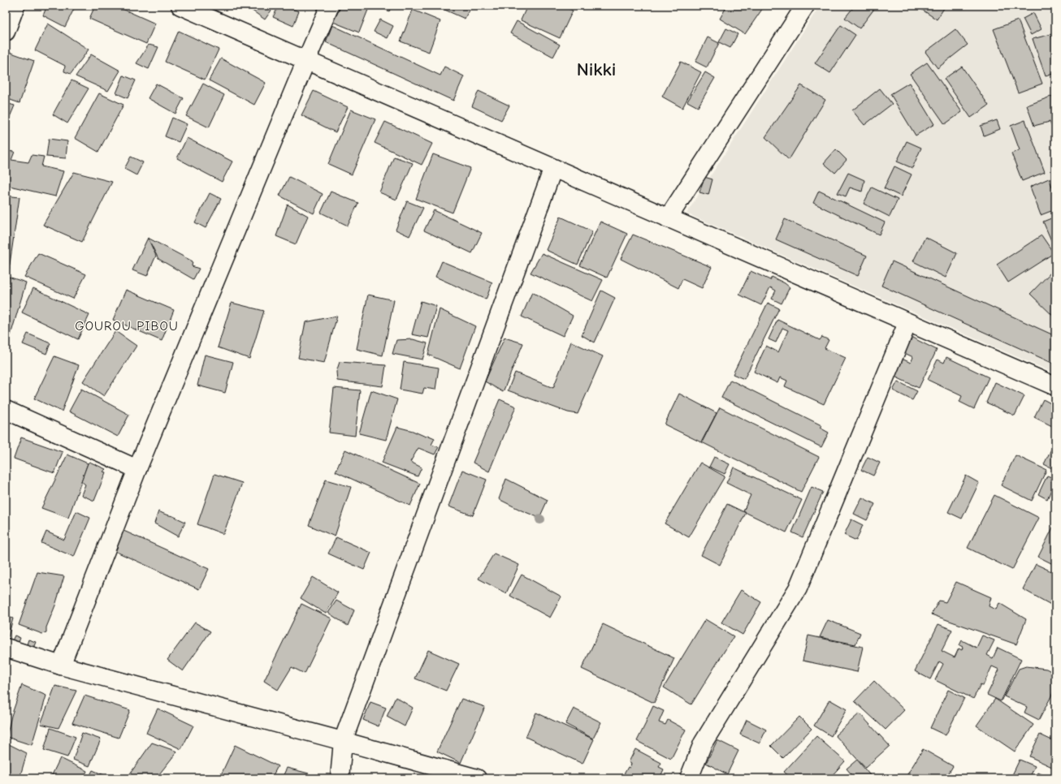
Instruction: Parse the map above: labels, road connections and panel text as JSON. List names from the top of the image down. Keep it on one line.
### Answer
{"districts":["Nikki","GOUROU PIBOU"]}
